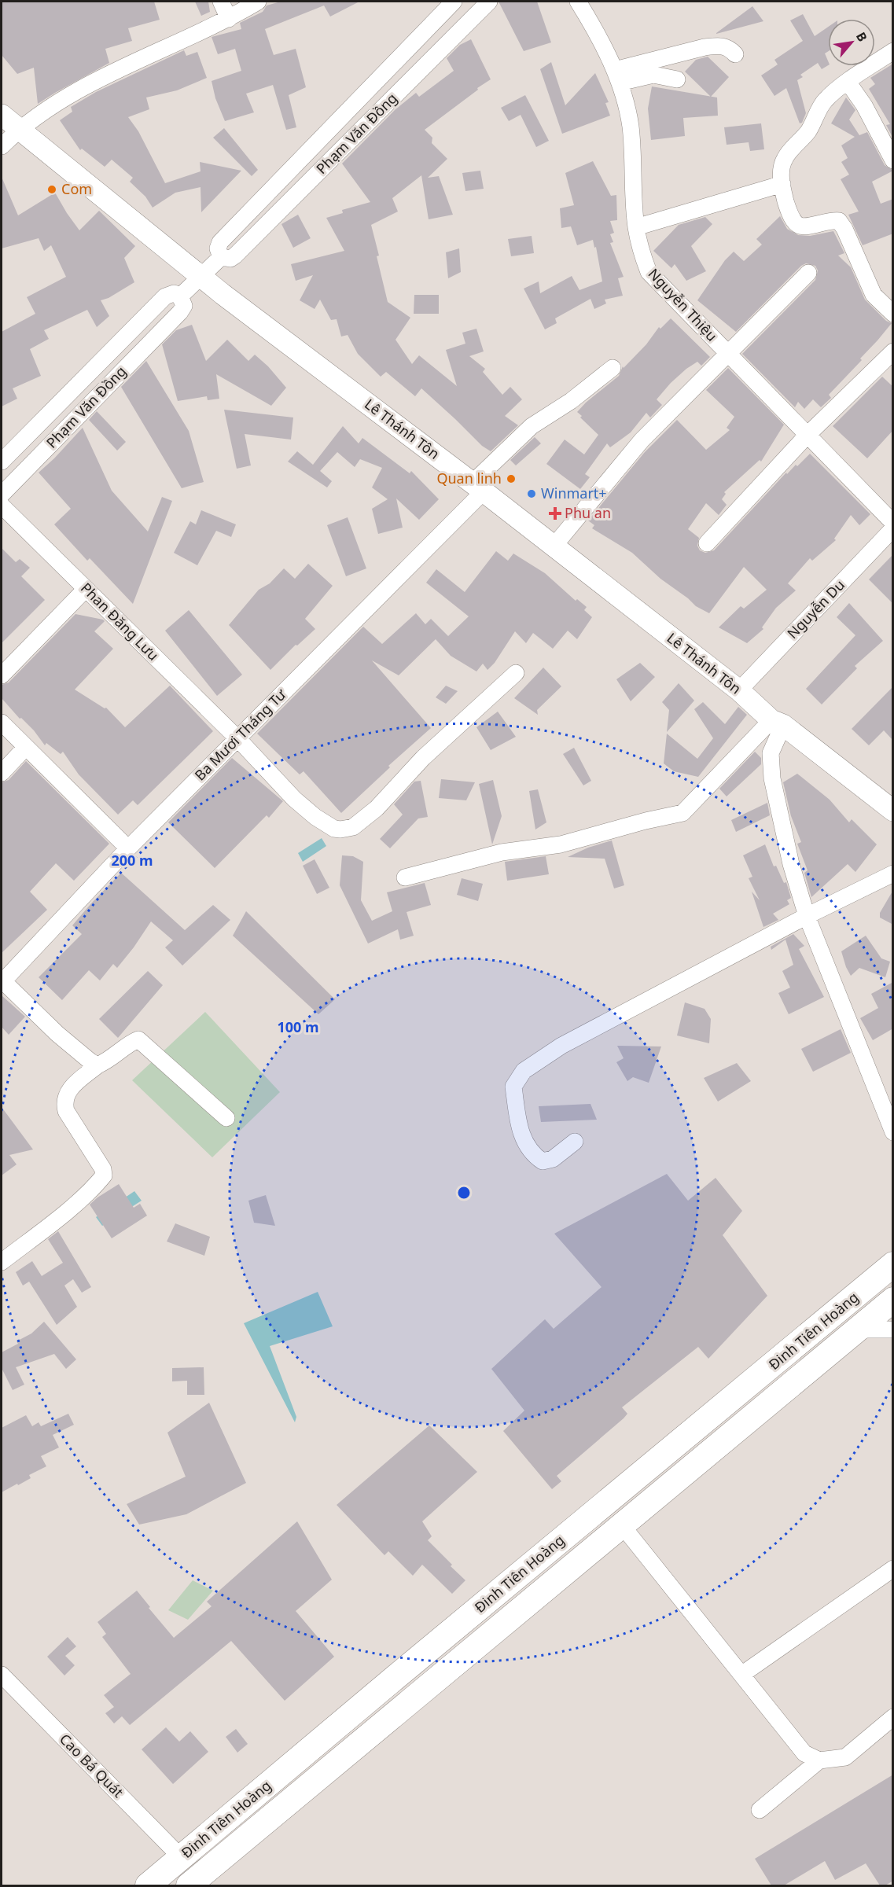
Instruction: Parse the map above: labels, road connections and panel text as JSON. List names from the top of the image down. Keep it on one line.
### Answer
{"streets":{"highway":["Đinh Tiên Hoàng"],"main road":["Lê Thánh Tôn"],"street":["Phạm Văn Đồng","Nguyễn Thiệu","Nguyễn Du","Phan Đăng Lưu","Ba Mươi Tháng Tư","Cao Bá Quát"]},"crossings":[["Phạm Văn Đồng","Lê Thánh Tôn"],["Nguyễn Thiệu","Nguyễn Du"],["Lê Thánh Tôn","Nguyễn Du"],["Lê Thánh Tôn","Ba Mươi Tháng Tư"],["Phan Đăng Lưu","Ba Mươi Tháng Tư"],["Đinh Tiên Hoàng","Cao Bá Quát"]],"places":{"other":["Com","Quan linh","Winmart+"],"health":["Phu an"]},"north":"top right","rings":["200 m","100 m"]}
